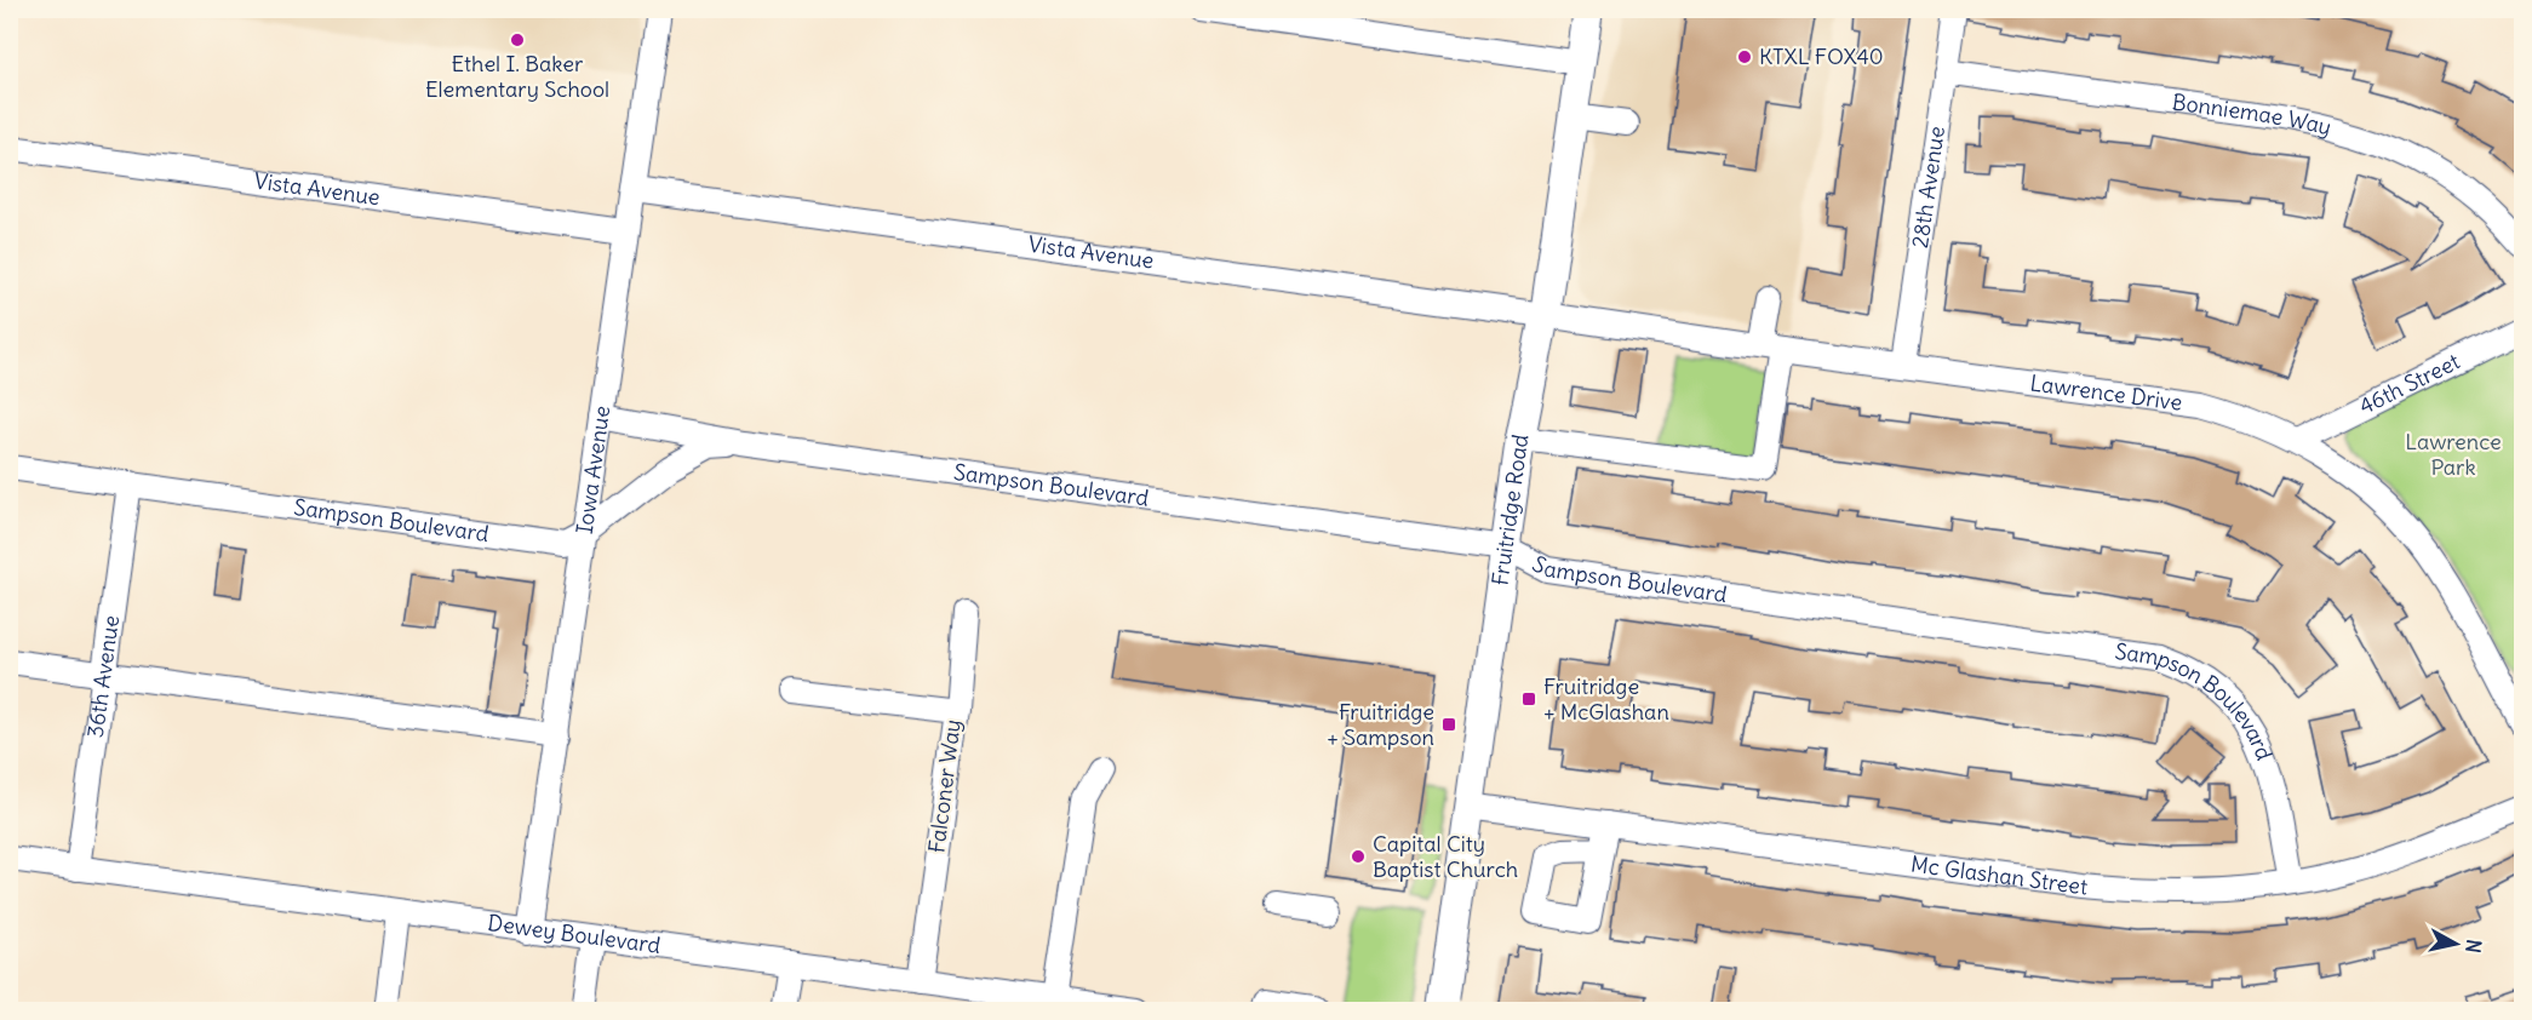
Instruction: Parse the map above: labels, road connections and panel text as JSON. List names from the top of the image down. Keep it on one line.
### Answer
{"streets":{"main road":["Fruitridge Road"],"street":["Bonniemae Way","28th Avenue","Vista Avenue","46th Street","Lawrence Drive","Iowa Avenue","Sampson Boulevard","36th Avenue","Falconer Way","Mc Glashan Street","Dewey Boulevard"]},"crossings":[["Bonniemae Way","28th Avenue"],["28th Avenue","Lawrence Drive"],["Vista Avenue","Lawrence Drive"],["Vista Avenue","Iowa Avenue"],["Vista Avenue","Fruitridge Road"],["46th Street","Lawrence Drive"],["Lawrence Drive","Fruitridge Road"],["Iowa Avenue","Sampson Boulevard"],["Iowa Avenue","Dewey Boulevard"],["Sampson Boulevard","Fruitridge Road"],["Sampson Boulevard","36th Avenue"],["Sampson Boulevard","Mc Glashan Street"],["Fruitridge Road","Mc Glashan Street"],["36th Avenue","Dewey Boulevard"],["Falconer Way","Dewey Boulevard"]],"parks":["Lawrence Park"],"places":{"other":["Ethel I. Baker Elementary School","KTXL FOX40","Capital City Baptist Church"],"transit":["Fruitridge + McGlashan","Fruitridge + Sampson"]},"north":"right"}
